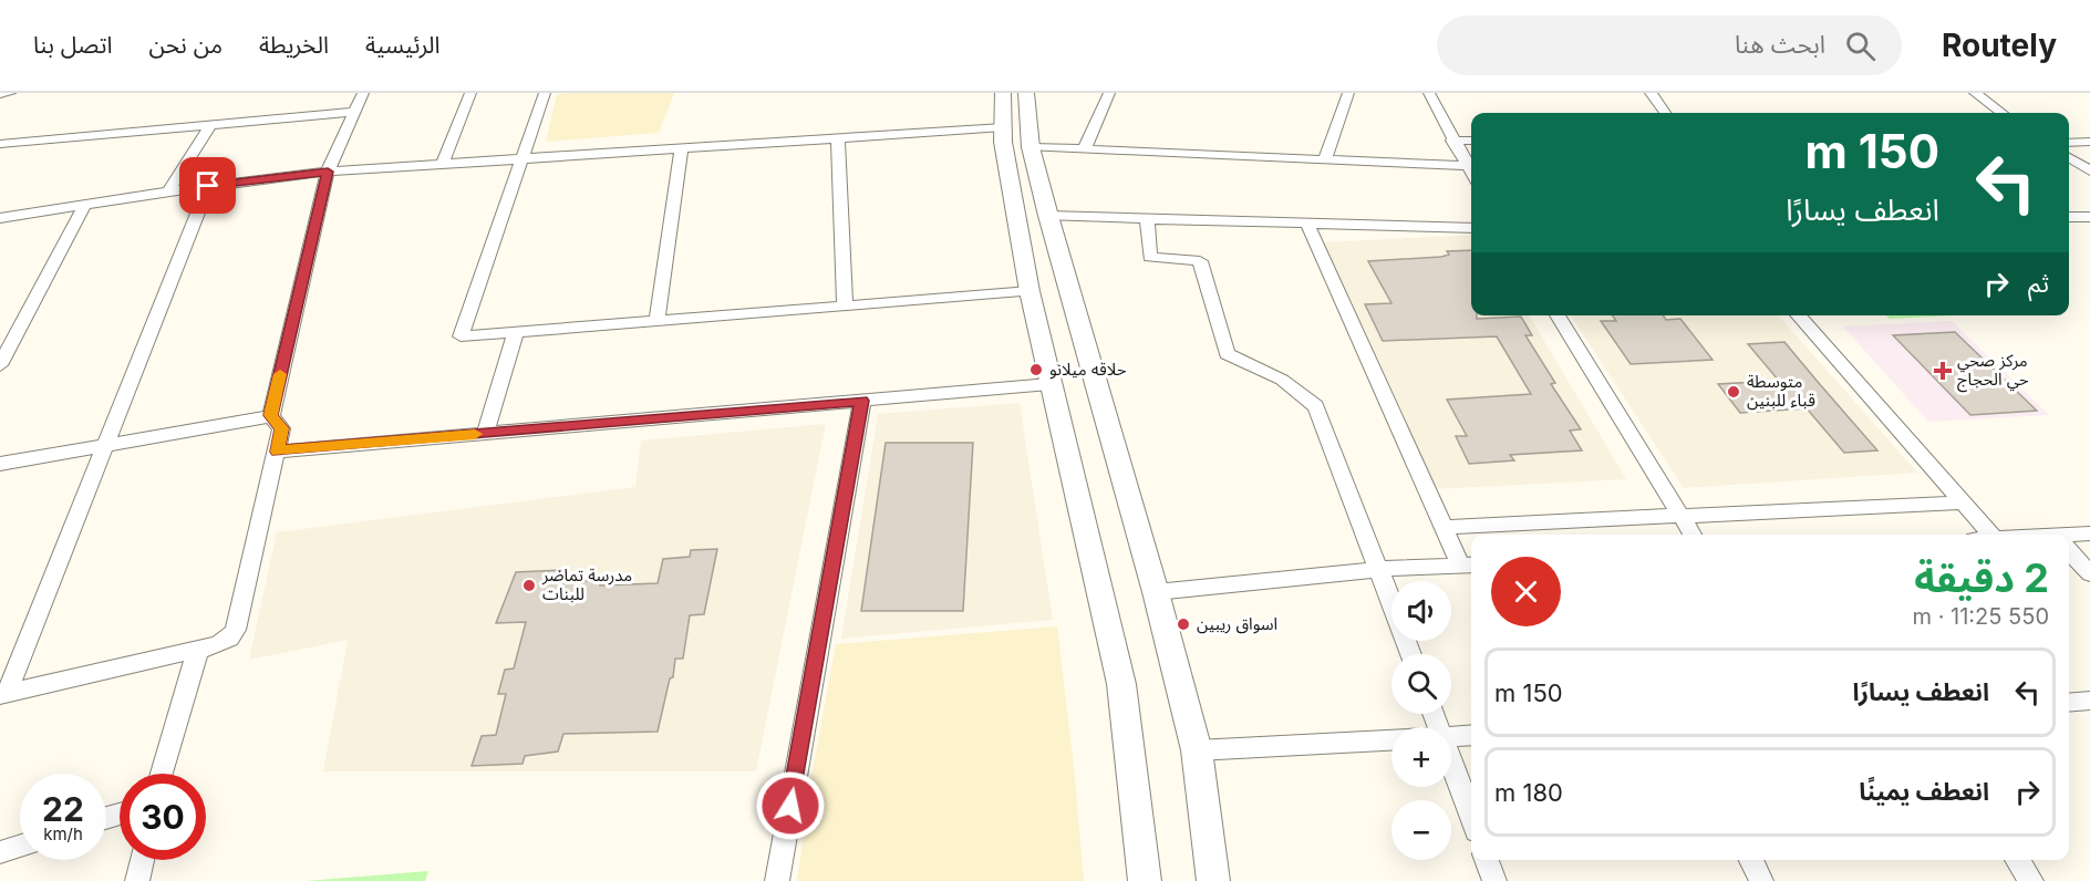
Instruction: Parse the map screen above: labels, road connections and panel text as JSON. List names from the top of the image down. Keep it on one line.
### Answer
{"places":{"other":["حلاقه ميلانو","متوسطة قباء للبنين","مدرسة تماضر للبنات","اسواق ريبين"],"health":["مركز صحي حي الحجاج"]},"page":{"header":"Routely","search":"ابحث هنا","nav":["الرئيسية","الخريطة","من نحن","اتصل بنا"],"turn":["150 m","انعطف يسارًا"],"then":"ثم","heading":["2 دقيقة","550 m · 11:25"],"map_buttons":["+","−"],"list":[{"name":"انعطف يسارًا","value":"150 m"},{"name":"انعطف يمينًا","value":"180 m"}],"speed":"22 km/h","limit":"30"}}
